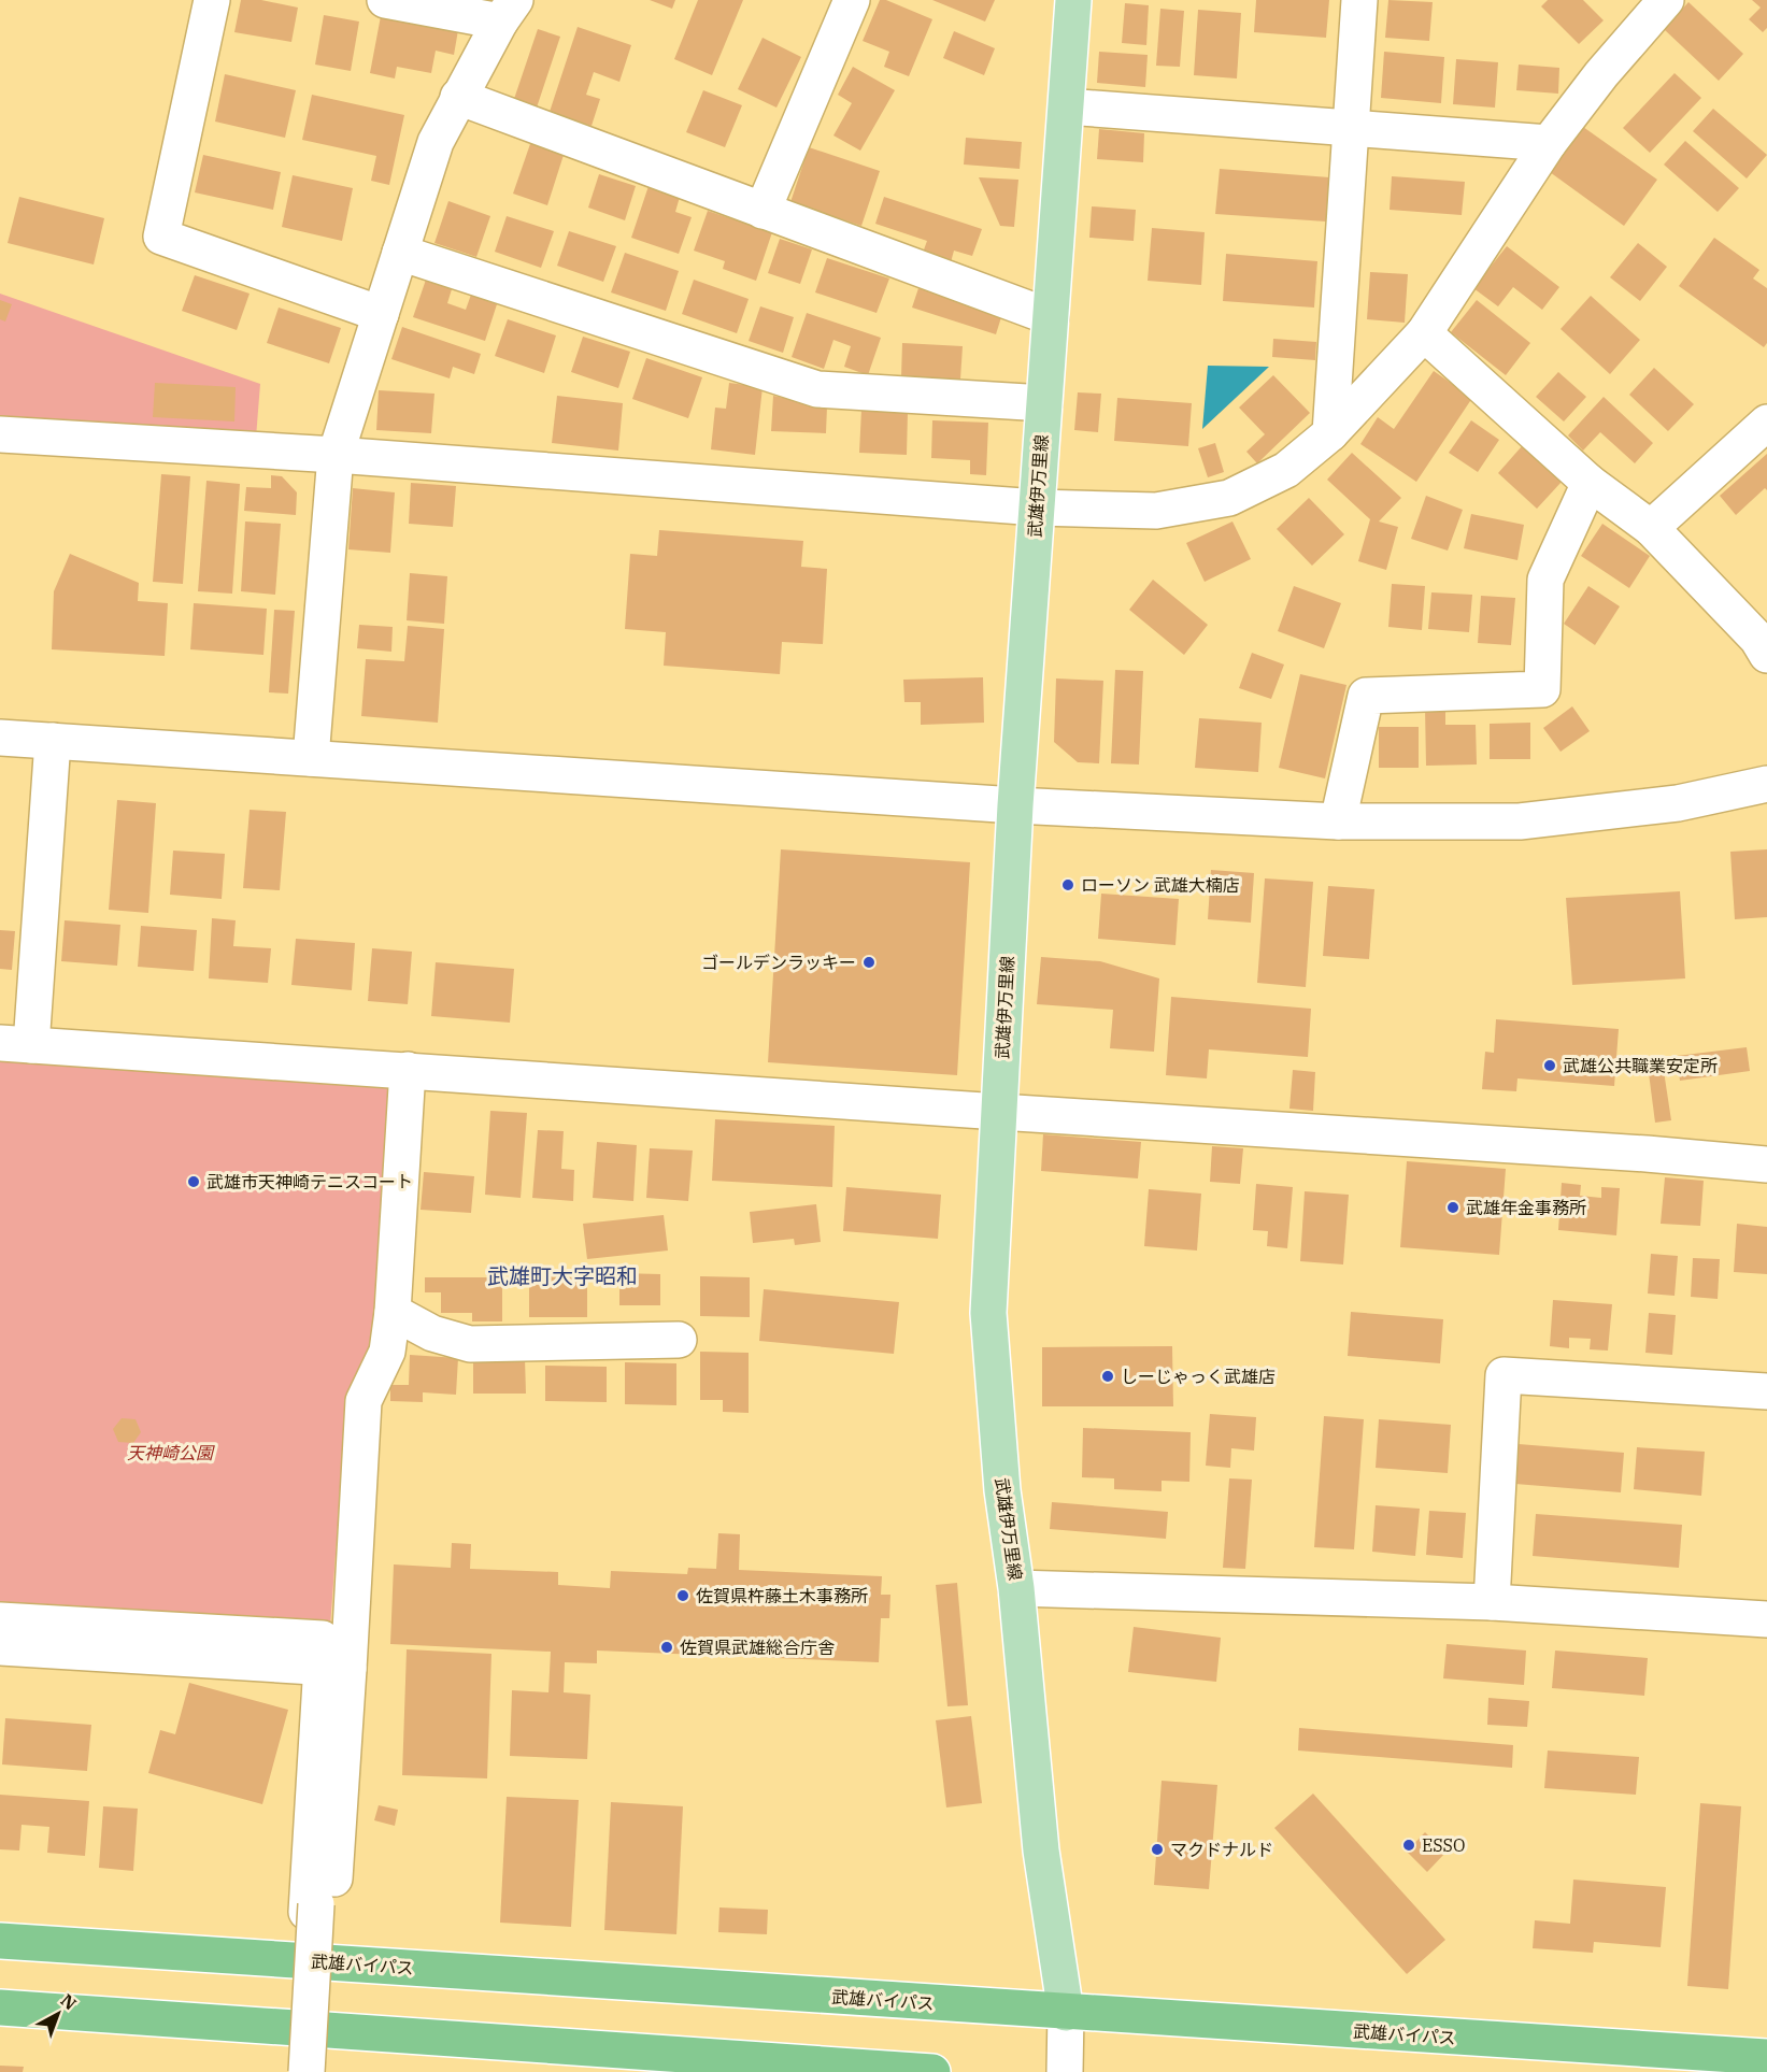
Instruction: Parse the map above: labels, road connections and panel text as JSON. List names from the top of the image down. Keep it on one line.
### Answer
{"streets":{"highway":["武雄バイパス"],"main road":["武雄伊万里線"]},"crossings":[["武雄伊万里線","武雄バイパス"]],"districts":["武雄町大字昭和"],"parks":["天神崎公園"],"places":["ローソン 武雄大楠店","ゴールデンラッキー","武雄公共職業安定所","武雄市天神崎テニスコート","武雄年金事務所","しーじゃっく武雄店","佐賀県杵藤土木事務所","佐賀県武雄総合庁舎","ESSO","マクドナルド"],"north":"top right"}
